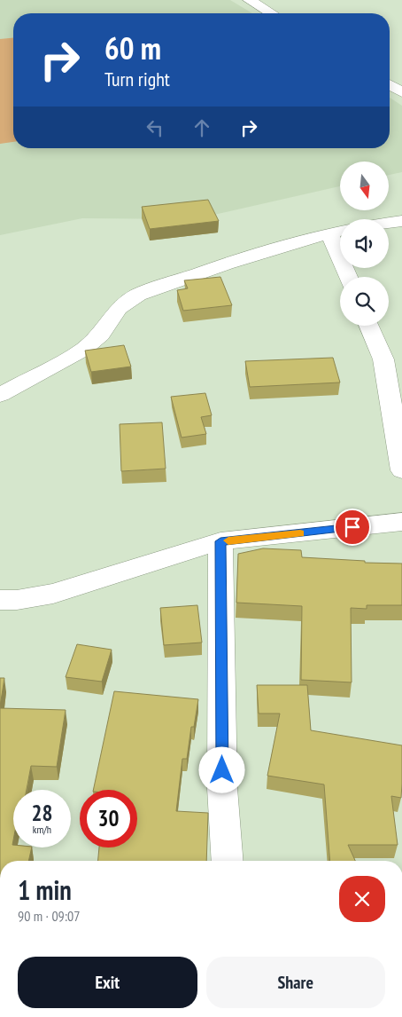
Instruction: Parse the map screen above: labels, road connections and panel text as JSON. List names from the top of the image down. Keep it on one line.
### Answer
{"north":"bottom","page":{"turn":["60 m","Turn right"],"speed":"28 km/h","limit":"30","heading":["1 min","90 m · 09:07"],"buttons":["Exit","Share"]}}
